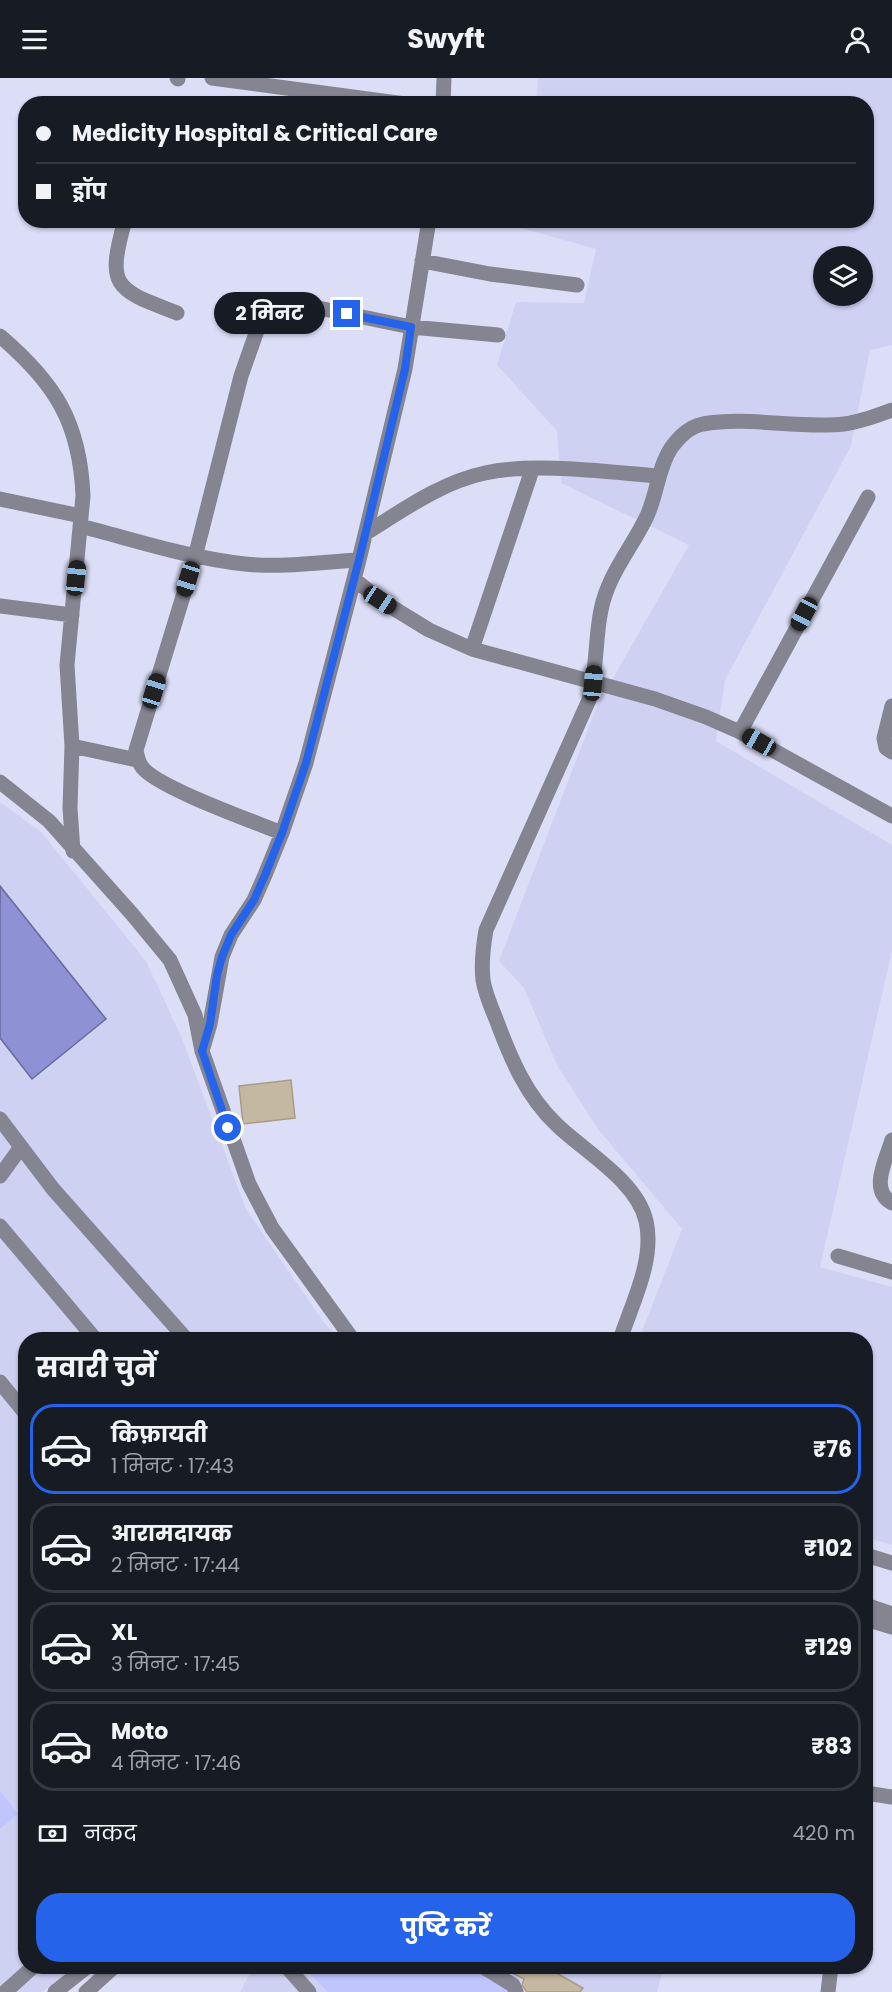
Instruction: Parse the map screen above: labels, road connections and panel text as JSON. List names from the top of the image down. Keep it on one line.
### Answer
{"page":{"header":"Swyft","banner":["Medicity Hospital & Critical Care","ड्रॉप"],"bubble":"2 मिनट","heading":"सवारी चुनें","list":[{"name":"किफ़ायती","note":"1 मिनट · 17:43","value":"₹76"},{"name":"आरामदायक","note":"2 मिनट · 17:44","value":"₹102"},{"name":"XL","note":"3 मिनट · 17:45","value":"₹129"},{"name":"Moto","note":"4 मिनट · 17:46","value":"₹83"}],"pay":["नकद","420 m"],"buttons":"पुष्टि करें"}}
